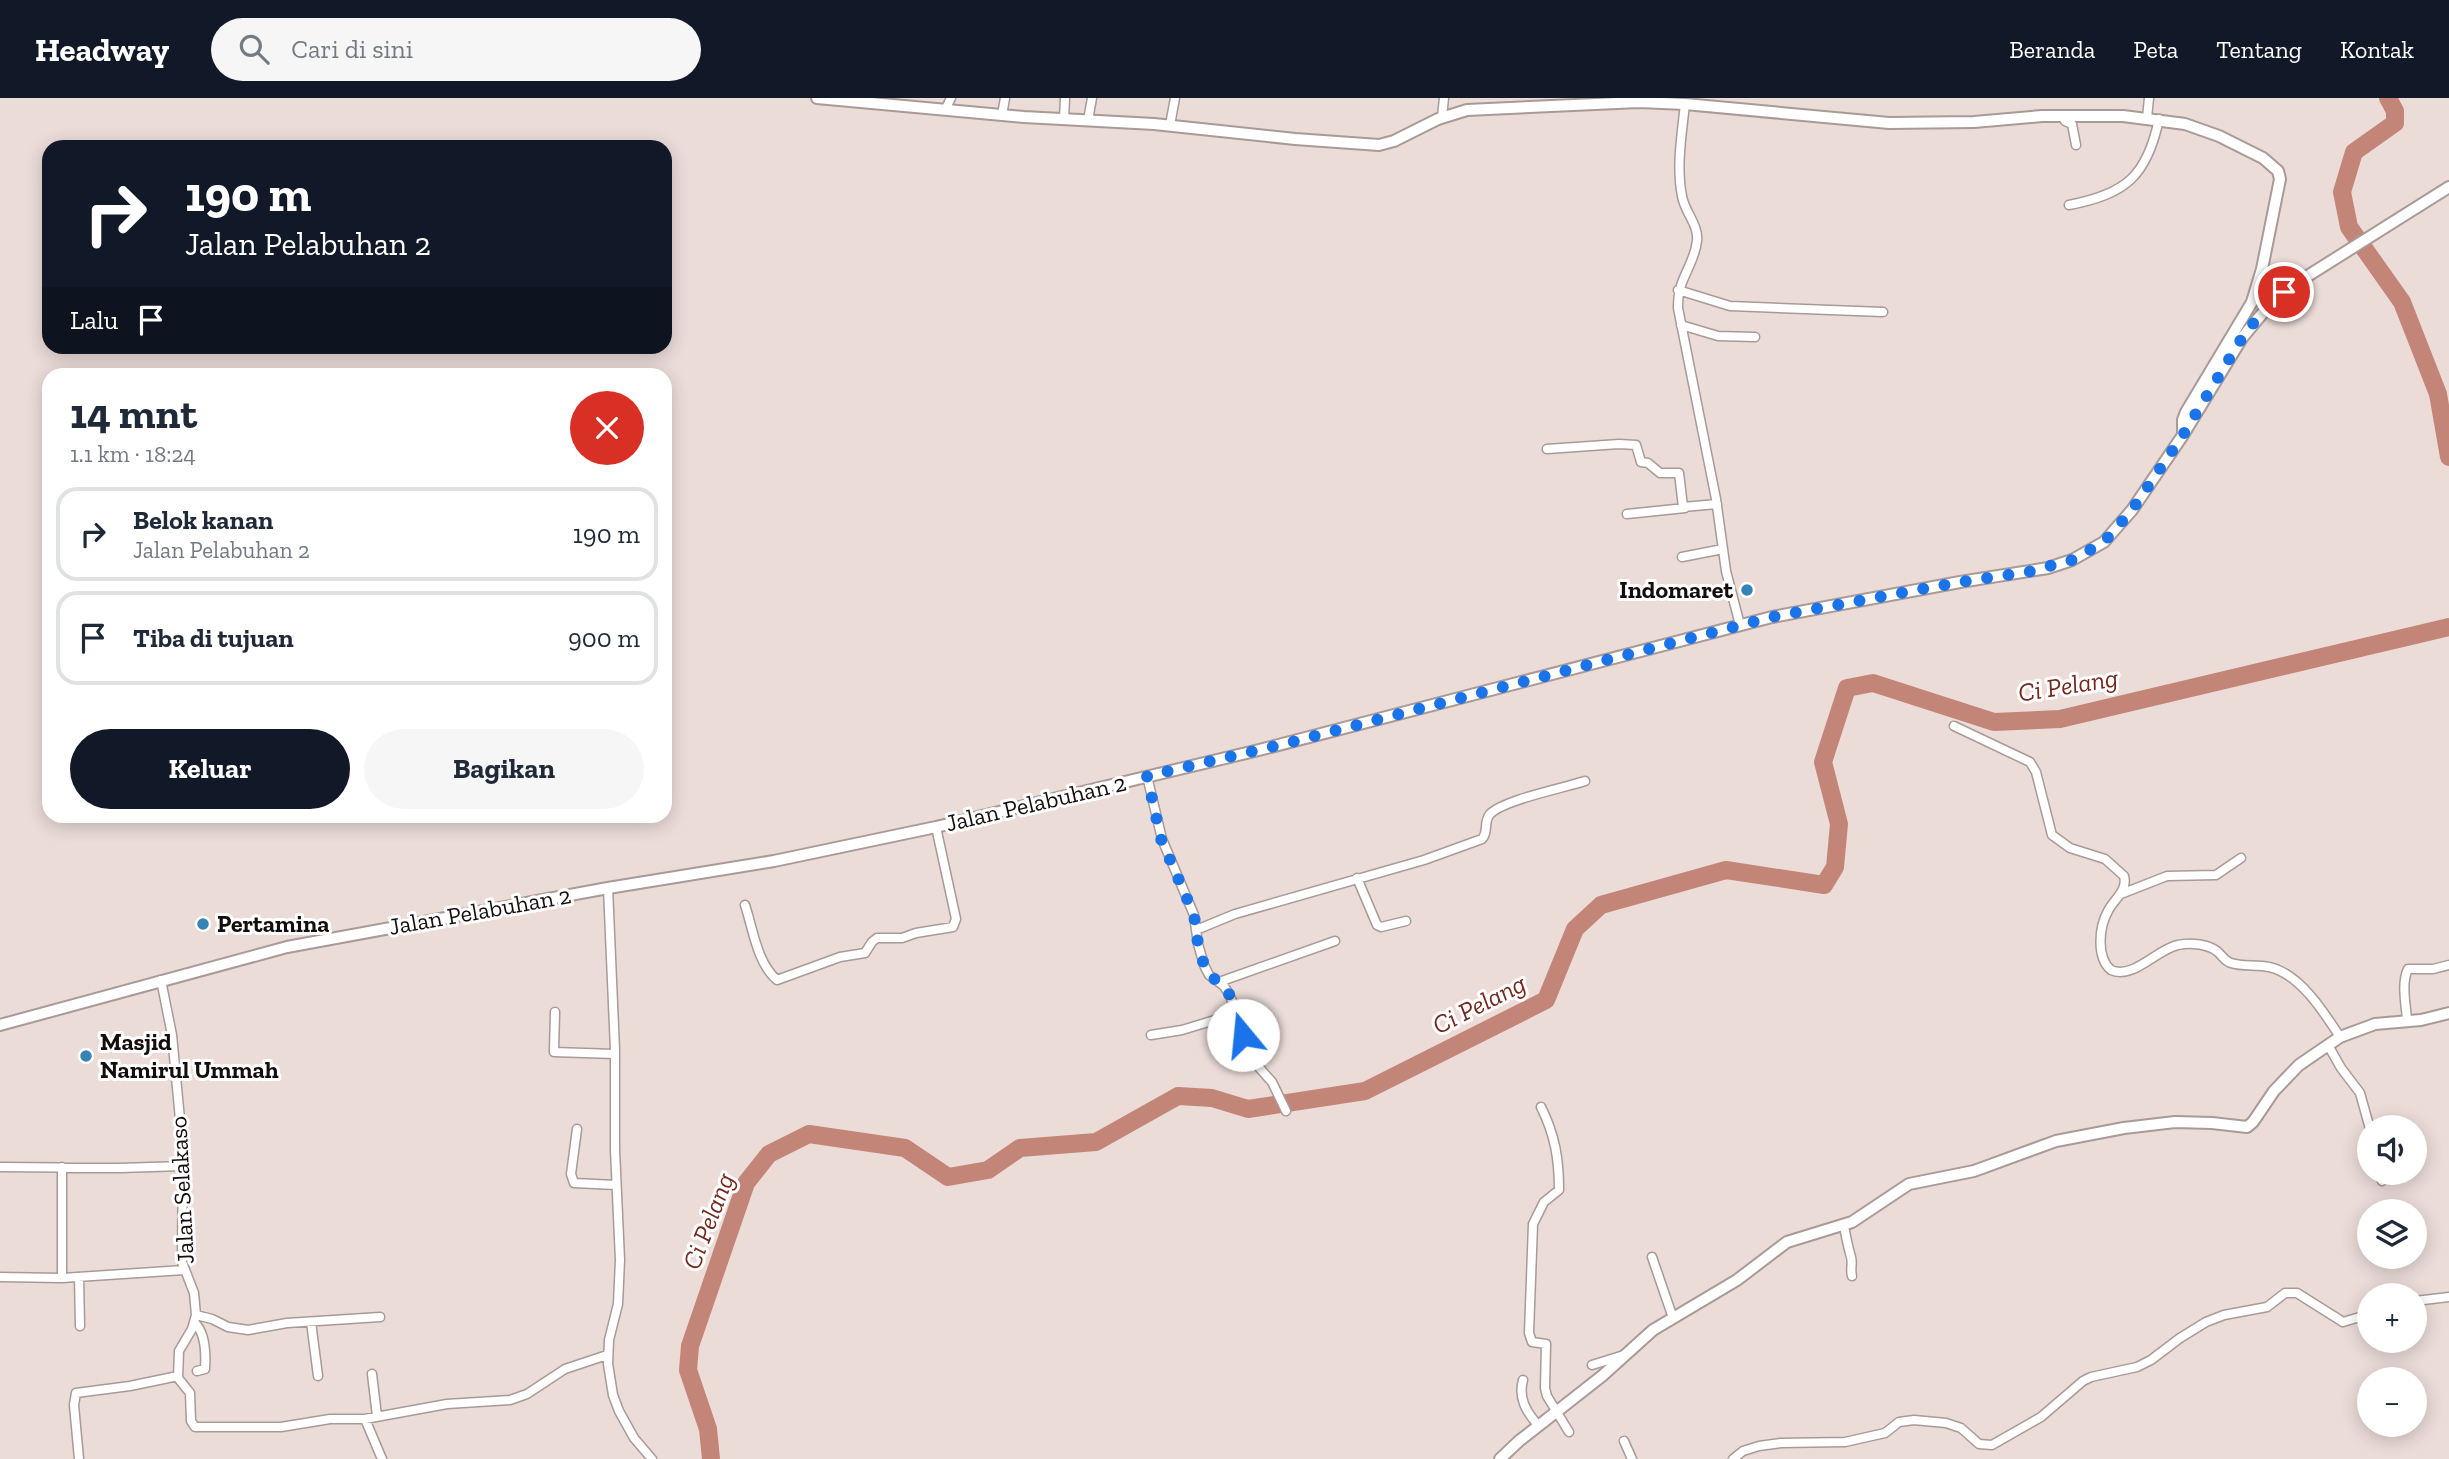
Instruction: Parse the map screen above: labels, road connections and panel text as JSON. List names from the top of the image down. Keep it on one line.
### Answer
{"streets":{"street":["Jalan Pelabuhan 2","Jalan Selakaso"]},"crossings":[["Jalan Pelabuhan 2","Jalan Selakaso"]],"water":["Ci Pelang"],"places":["Indomaret","Pertamina","Masjid Namirul Ummah"],"page":{"header":"Headway","search":"Cari di sini","nav":["Beranda","Peta","Tentang","Kontak"],"turn":["190 m","Jalan Pelabuhan 2"],"then":"Lalu","heading":["14 mnt","1.1 km · 18:24"],"list":[{"name":"Belok kanan","note":"Jalan Pelabuhan 2","value":"190 m"},{"name":"Tiba di tujuan","value":"900 m"}],"buttons":["Keluar","Bagikan"],"map_buttons":["+","−"]}}
